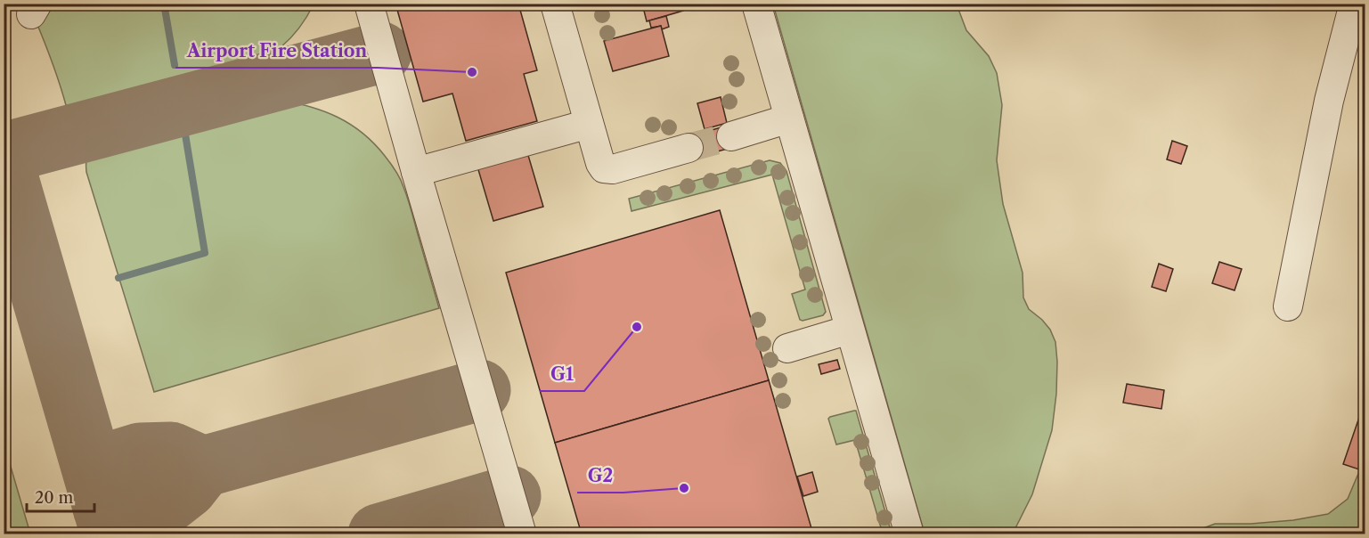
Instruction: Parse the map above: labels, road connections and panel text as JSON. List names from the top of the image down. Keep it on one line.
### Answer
{"places":["Airport Fire Station","G1","G2"],"scale_bar":"20 m"}
